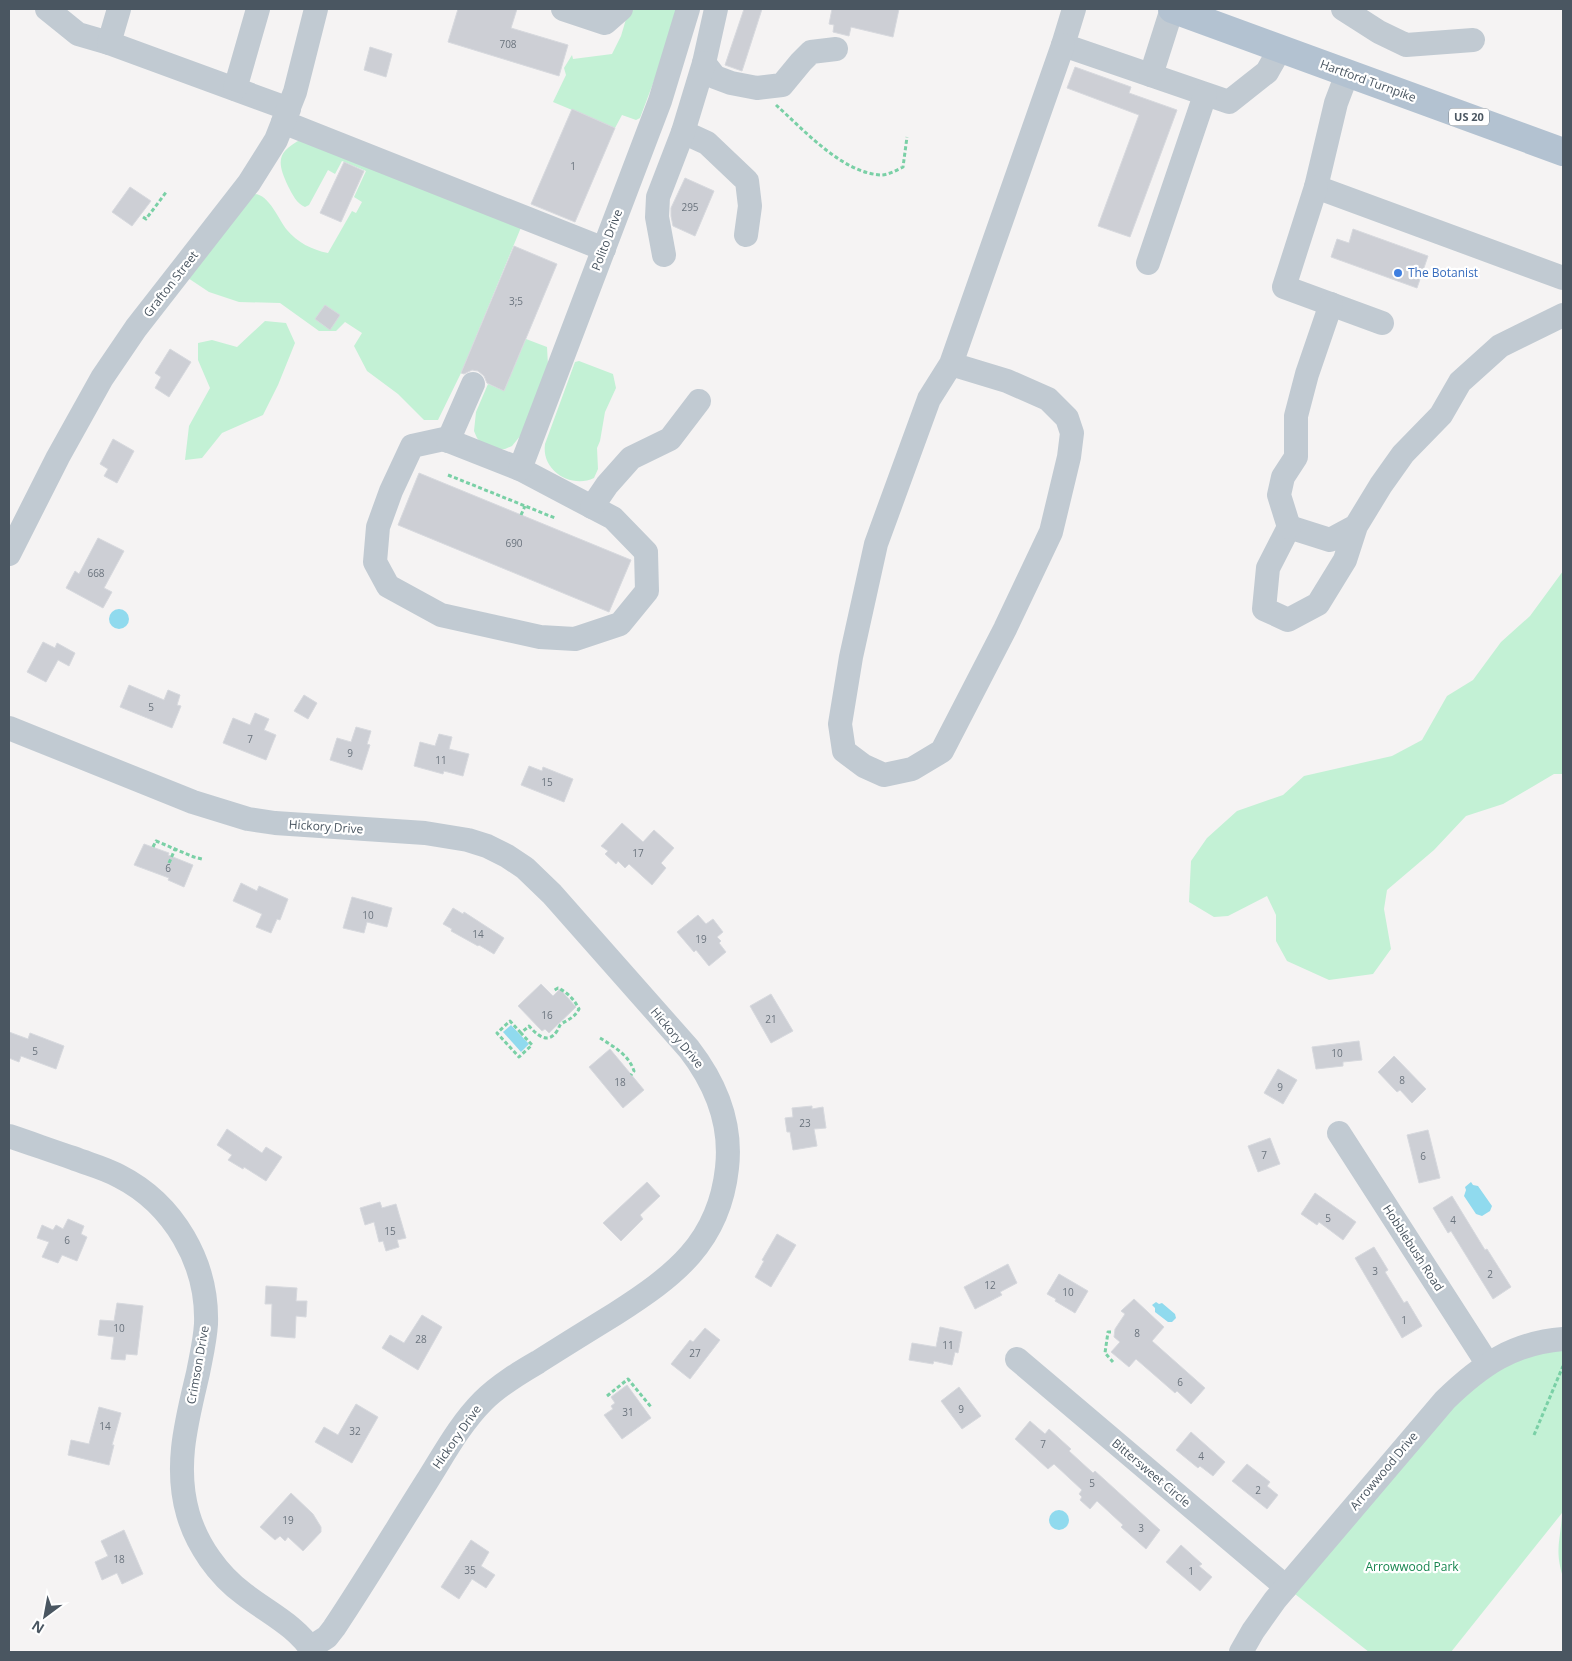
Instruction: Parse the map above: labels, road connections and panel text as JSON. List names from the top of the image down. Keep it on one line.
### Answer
{"streets":{"main road":["Hartford Turnpike","US 20"],"street":["Polito Drive","Grafton Street","Hickory Drive","Hobblebush Road","Crimson Drive","Arrowwood Drive","Bittersweet Circle"]},"crossings":[["Hickory Drive","Crimson Drive"],["Hobblebush Road","Arrowwood Drive"],["Arrowwood Drive","Bittersweet Circle"]],"parks":["Arrowwood Park"],"places":["The Botanist"],"house_numbers":["708","1","295","3;5","690","668","5","7","9","11","15","17","6","10","14","19","16","21","5","10","8","18","9","23","7","6","5","4","15","6","3","2","12","10","1","10","8","28","11","27","6","9","31","14","32","7","4","5","2","19","3","18","35","1"],"north":"bottom left"}
